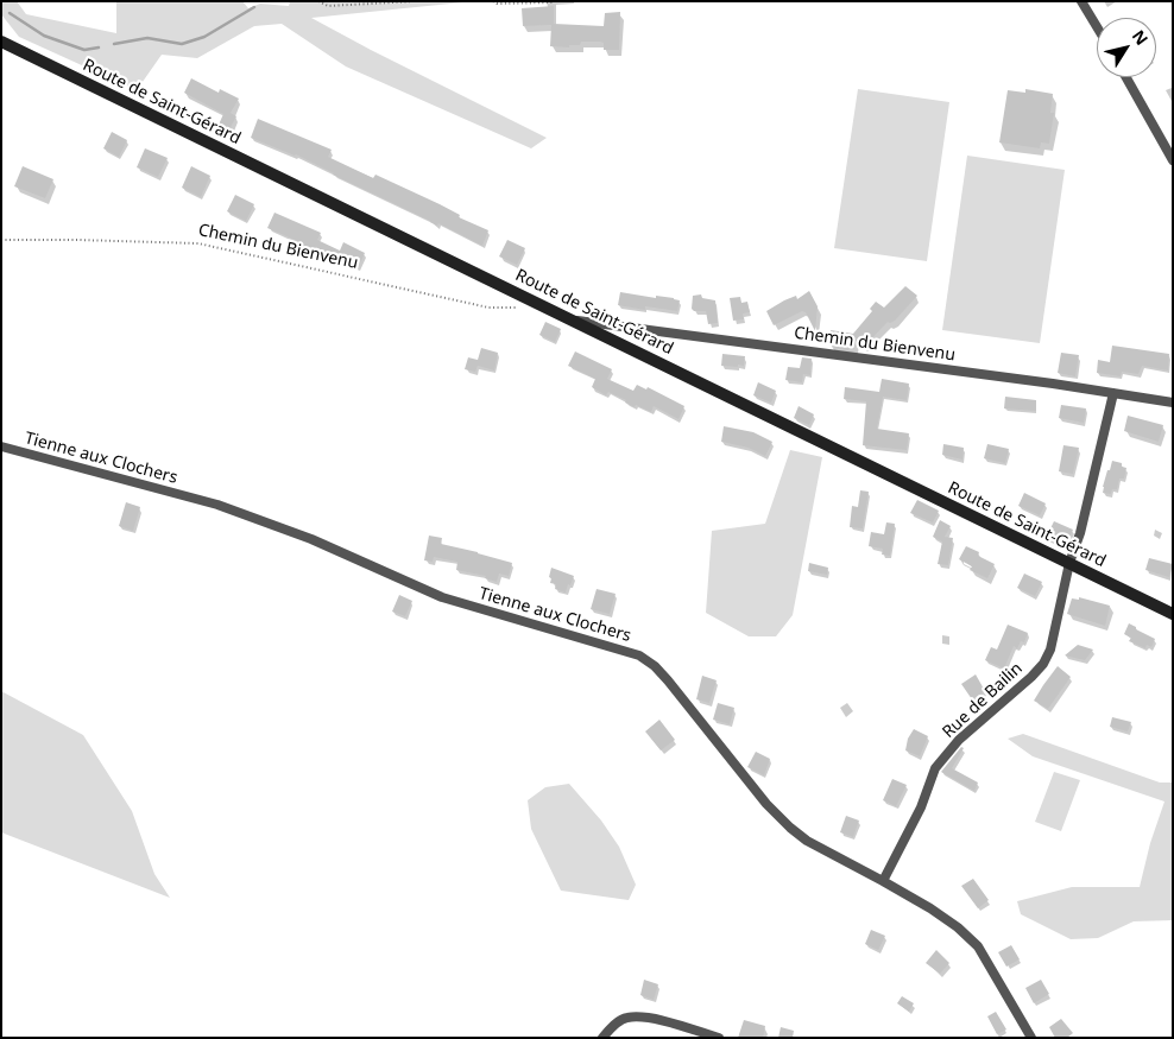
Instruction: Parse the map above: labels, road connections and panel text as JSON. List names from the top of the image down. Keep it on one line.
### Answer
{"streets":{"main road":["Route de Saint-Gérard"],"street":["Chemin du Bienvenu","Tienne aux Clochers","Rue de Bailin"]},"crossings":[["Route de Saint-Gérard","Chemin du Bienvenu"],["Route de Saint-Gérard","Rue de Bailin"],["Chemin du Bienvenu","Rue de Bailin"],["Tienne aux Clochers","Rue de Bailin"]],"north":"top right"}
